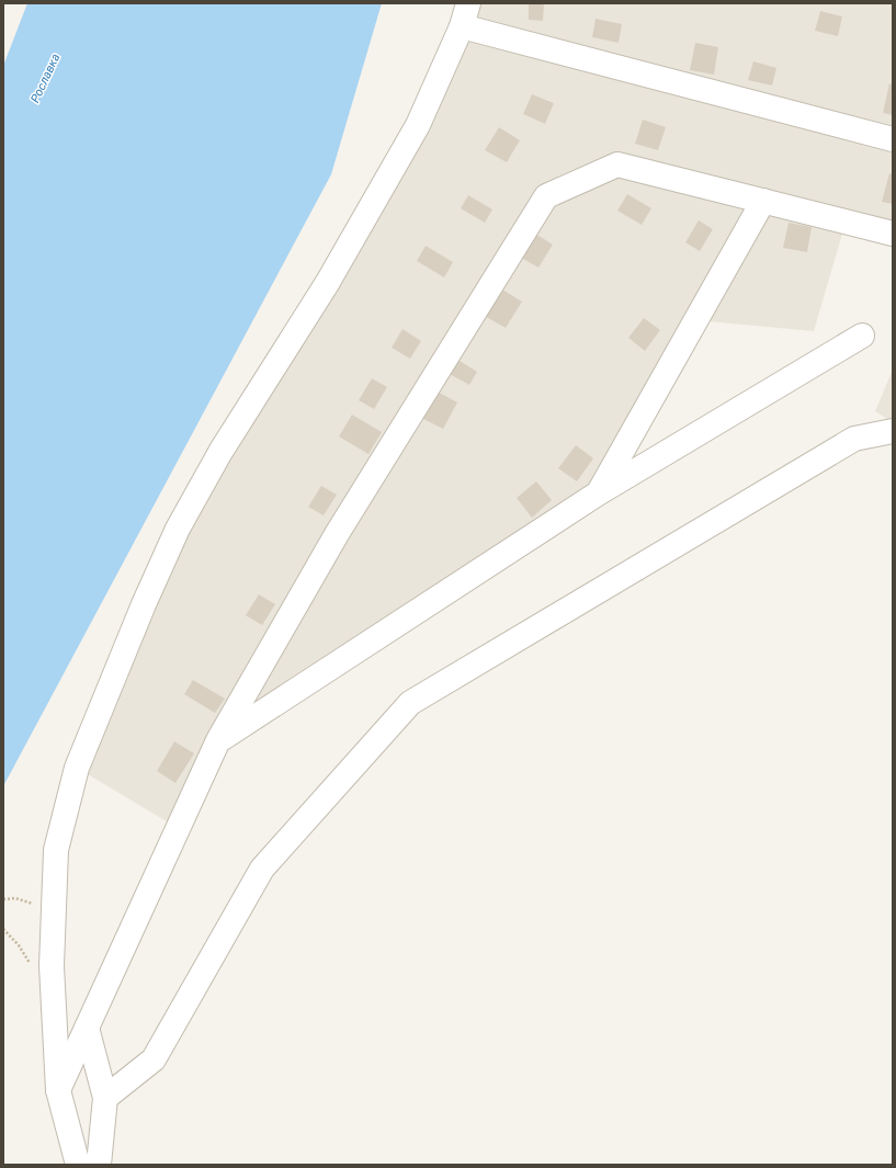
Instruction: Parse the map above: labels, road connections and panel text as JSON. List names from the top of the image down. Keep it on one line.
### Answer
{"water":["Рославка"]}
